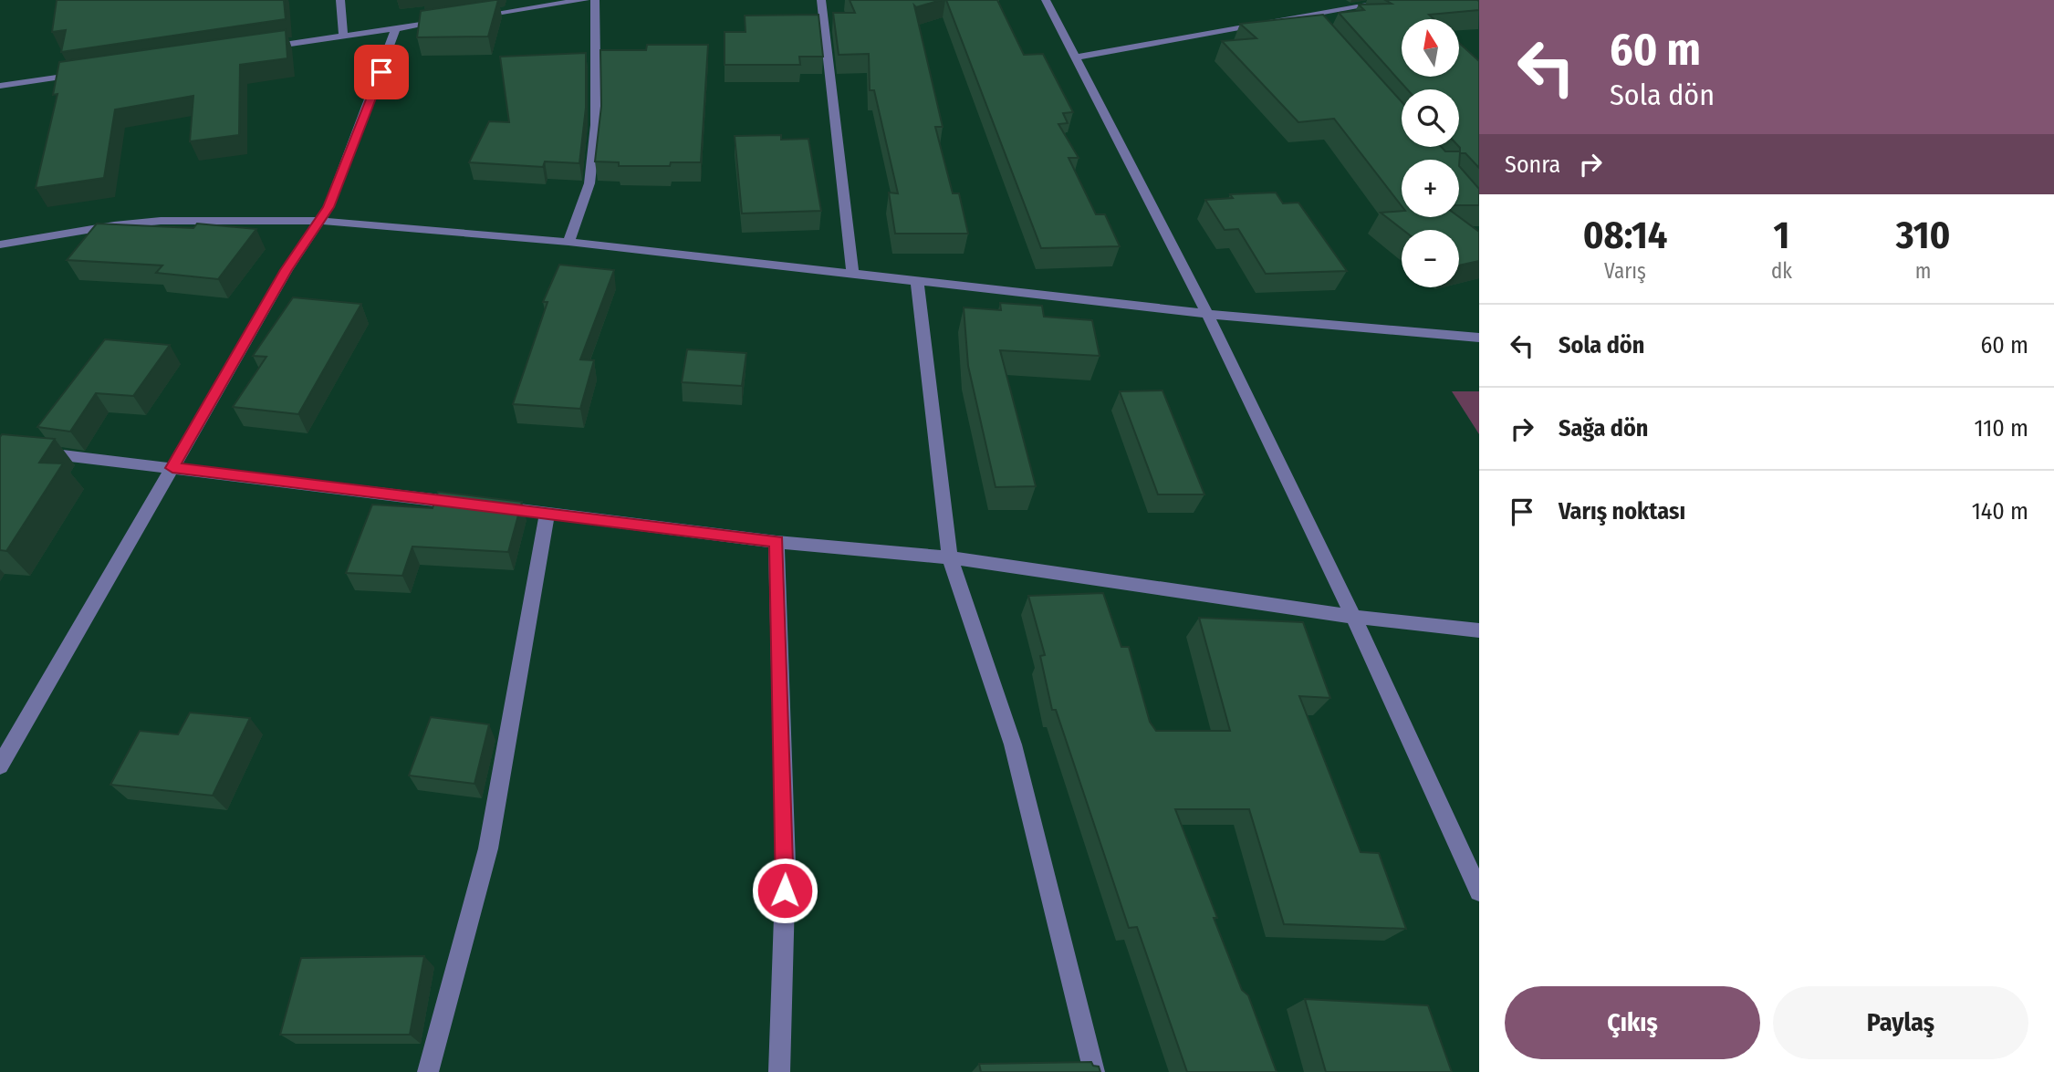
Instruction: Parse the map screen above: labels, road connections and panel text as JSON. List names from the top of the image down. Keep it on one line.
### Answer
{"north":"top","page":{"turn":["60 m","Sola dön"],"map_buttons":["+","−"],"then":"Sonra","eta":["08:14","Varış","1","dk","310","m"],"list":[{"name":"Sola dön","value":"60 m"},{"name":"Sağa dön","value":"110 m"},{"name":"Varış noktası","value":"140 m"}],"buttons":["Çıkış","Paylaş"]}}
